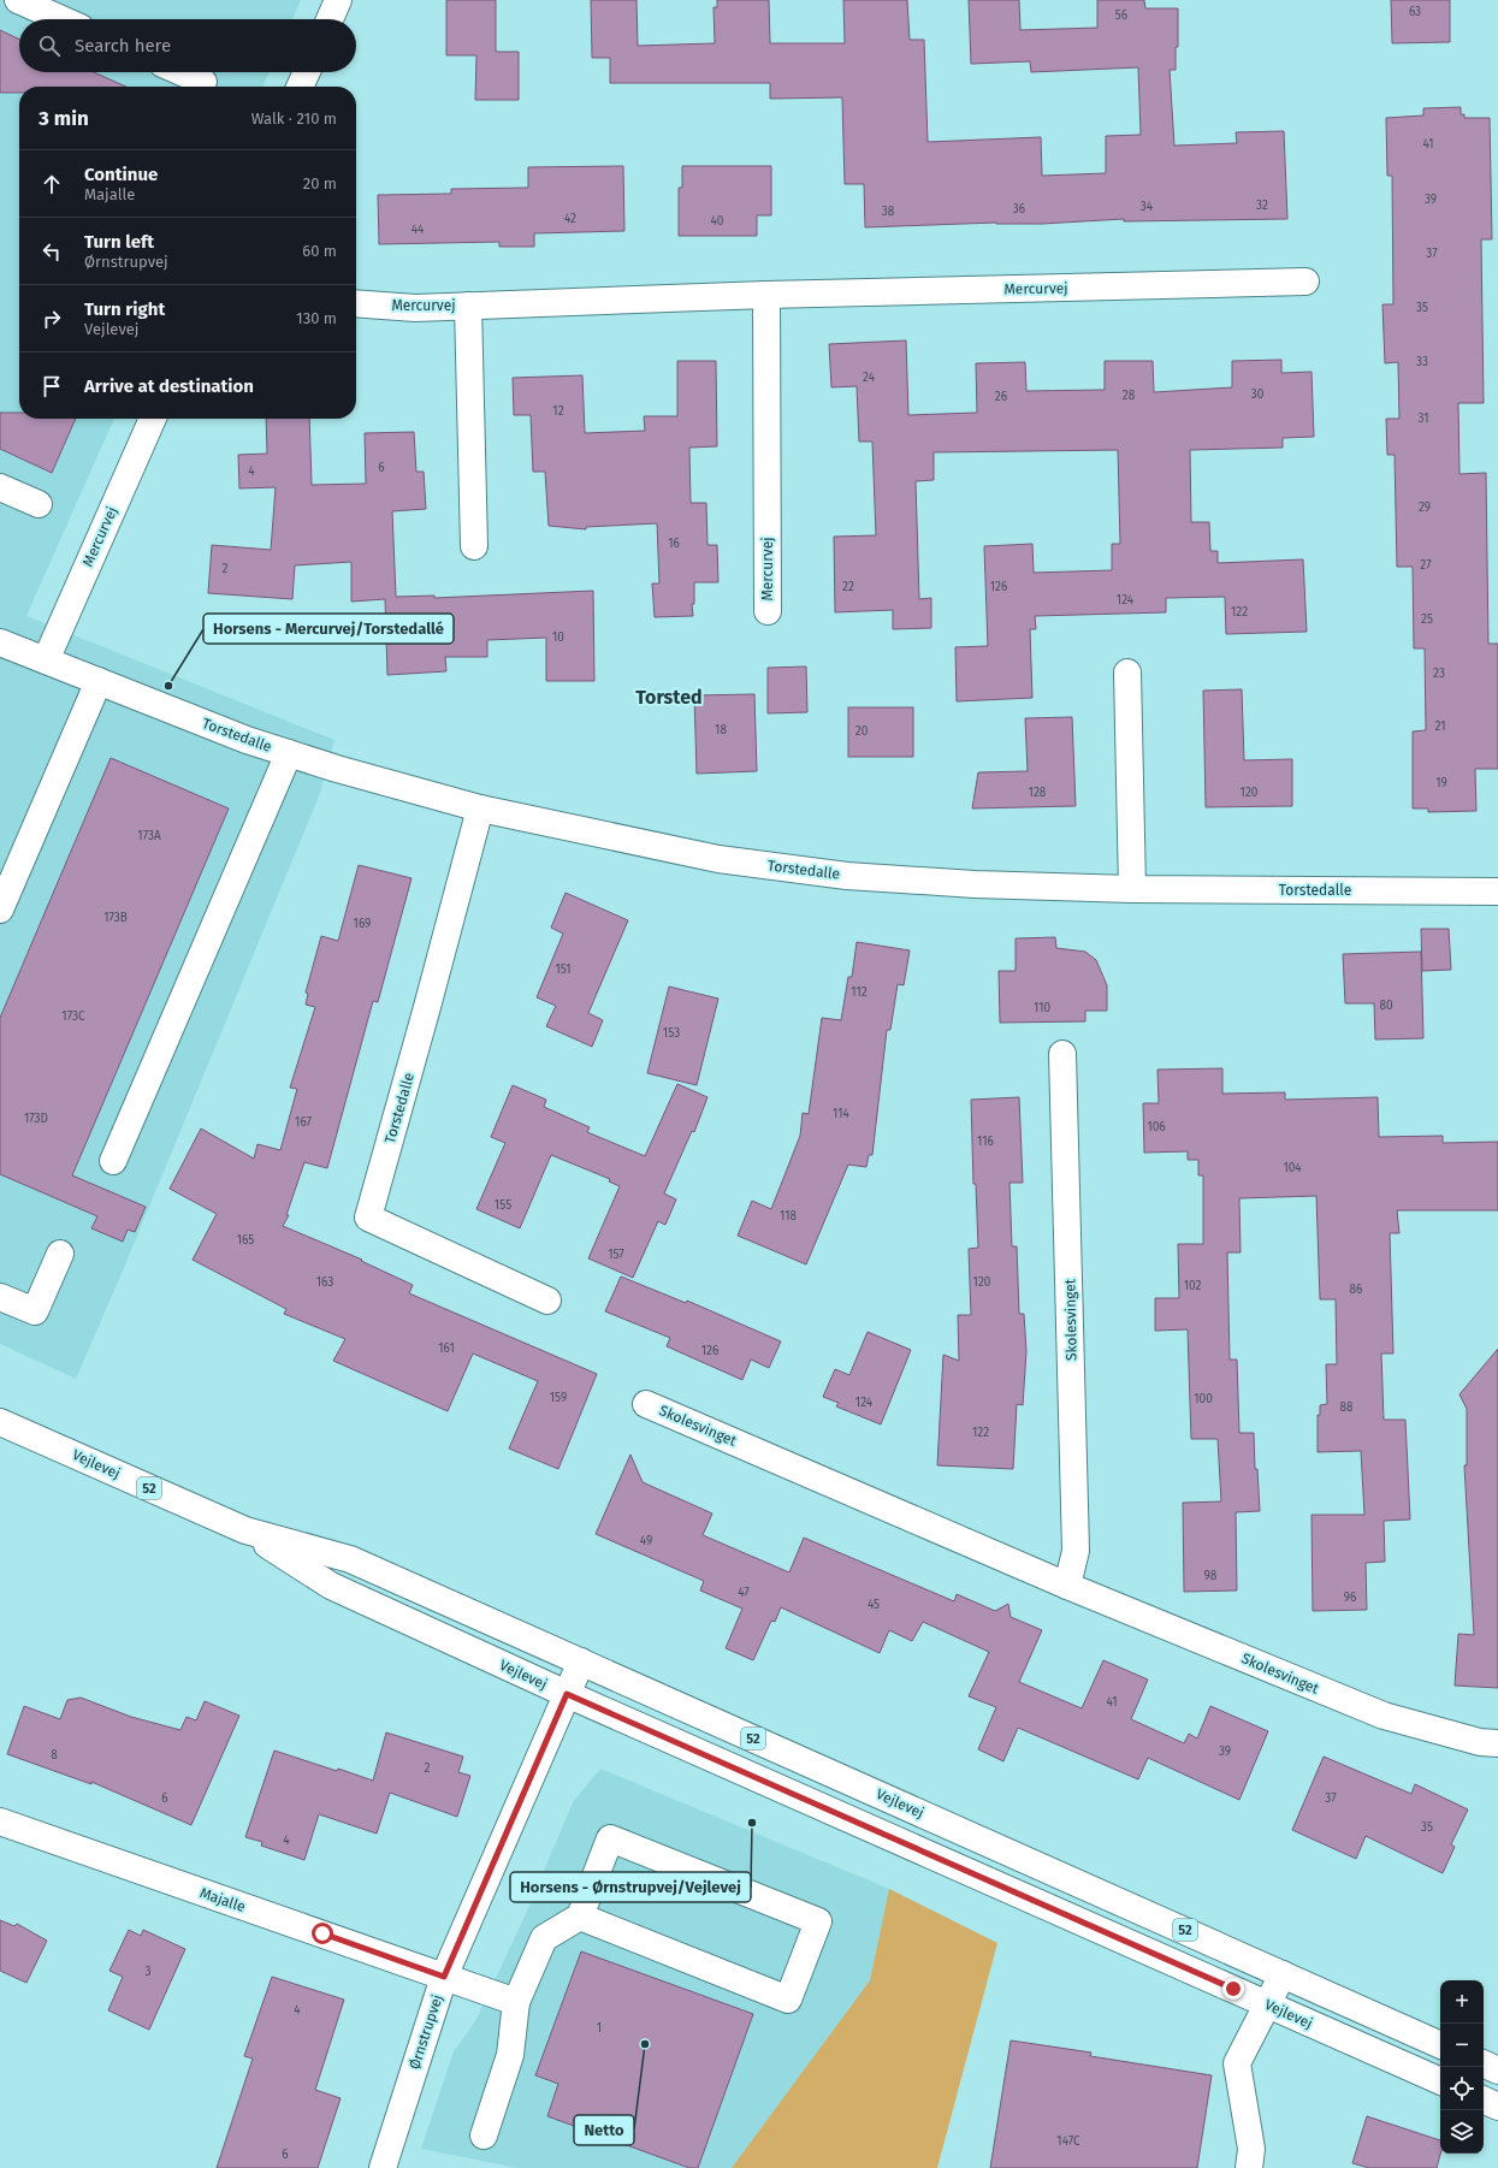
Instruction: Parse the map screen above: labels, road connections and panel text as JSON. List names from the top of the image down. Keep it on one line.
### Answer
{"streets":{"street":["Mercurvej","Torstedalle","Skolesvinget","Vejlevej","52","Majalle","Ørnstrupvej"]},"crossings":[["Mercurvej","Torstedalle"],["Vejlevej","Ørnstrupvej"],["Majalle","Ørnstrupvej"]],"districts":["Torsted"],"places":["Horsens - Mercurvej/Torstedallé","Horsens - Ørnstrupvej/Vejlevej","Netto"],"house_numbers":["63","56","41","39","32","34","36","38","42","40","44","37","35","33","24","30","28","26","12","31","6","4","29","16","27","2","22","126","124","122","25","10","23","21","18","20","19","128","120","173A","173B","169","151","112","80","110","173C","153","114","173D","167","106","116","104","155","118","165","157","163","120","102","86","161","126","159","100","124","88","122","49","98","47","96","45","41","39","8","2","6","37","35","4","3","4","1","147C","6"],"page":{"search":"Search here","heading":["3 min","Walk · 210 m"],"list":[["Continue","Majalle","20 m"],["Turn left","Ørnstrupvej","60 m"],["Turn right","Vejlevej","130 m"],"Arrive at destination"],"map_buttons":["+","−"]}}
